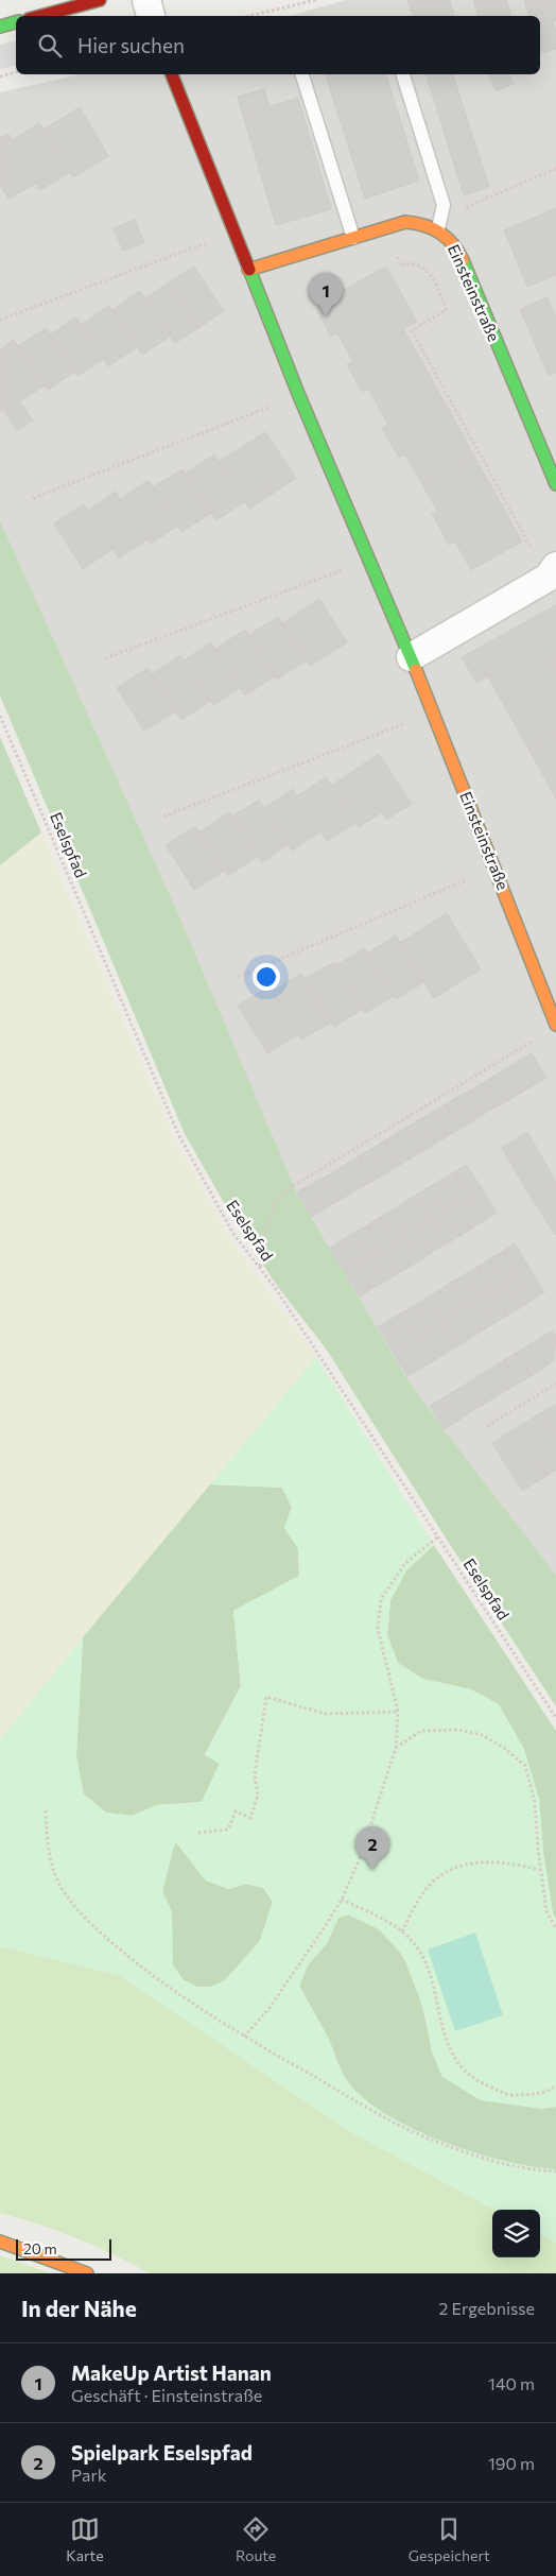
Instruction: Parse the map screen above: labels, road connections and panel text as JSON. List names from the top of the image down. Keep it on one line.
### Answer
{"streets":{"main road":["Einsteinstraße"],"path":["Eselspfad"]},"scale_bar":"20 m","page":{"search":"Hier suchen","pins":["1","2"],"scale":"20 m","heading":["In der Nähe","2 Ergebnisse"],"list":[{"mark":"1","name":"MakeUp Artist Hanan","note":"Geschäft · Einsteinstraße","value":"140 m"},{"mark":"2","name":"Spielpark Eselspfad","note":"Park","value":"190 m"}],"nav":["Karte","Route","Gespeichert"]}}
